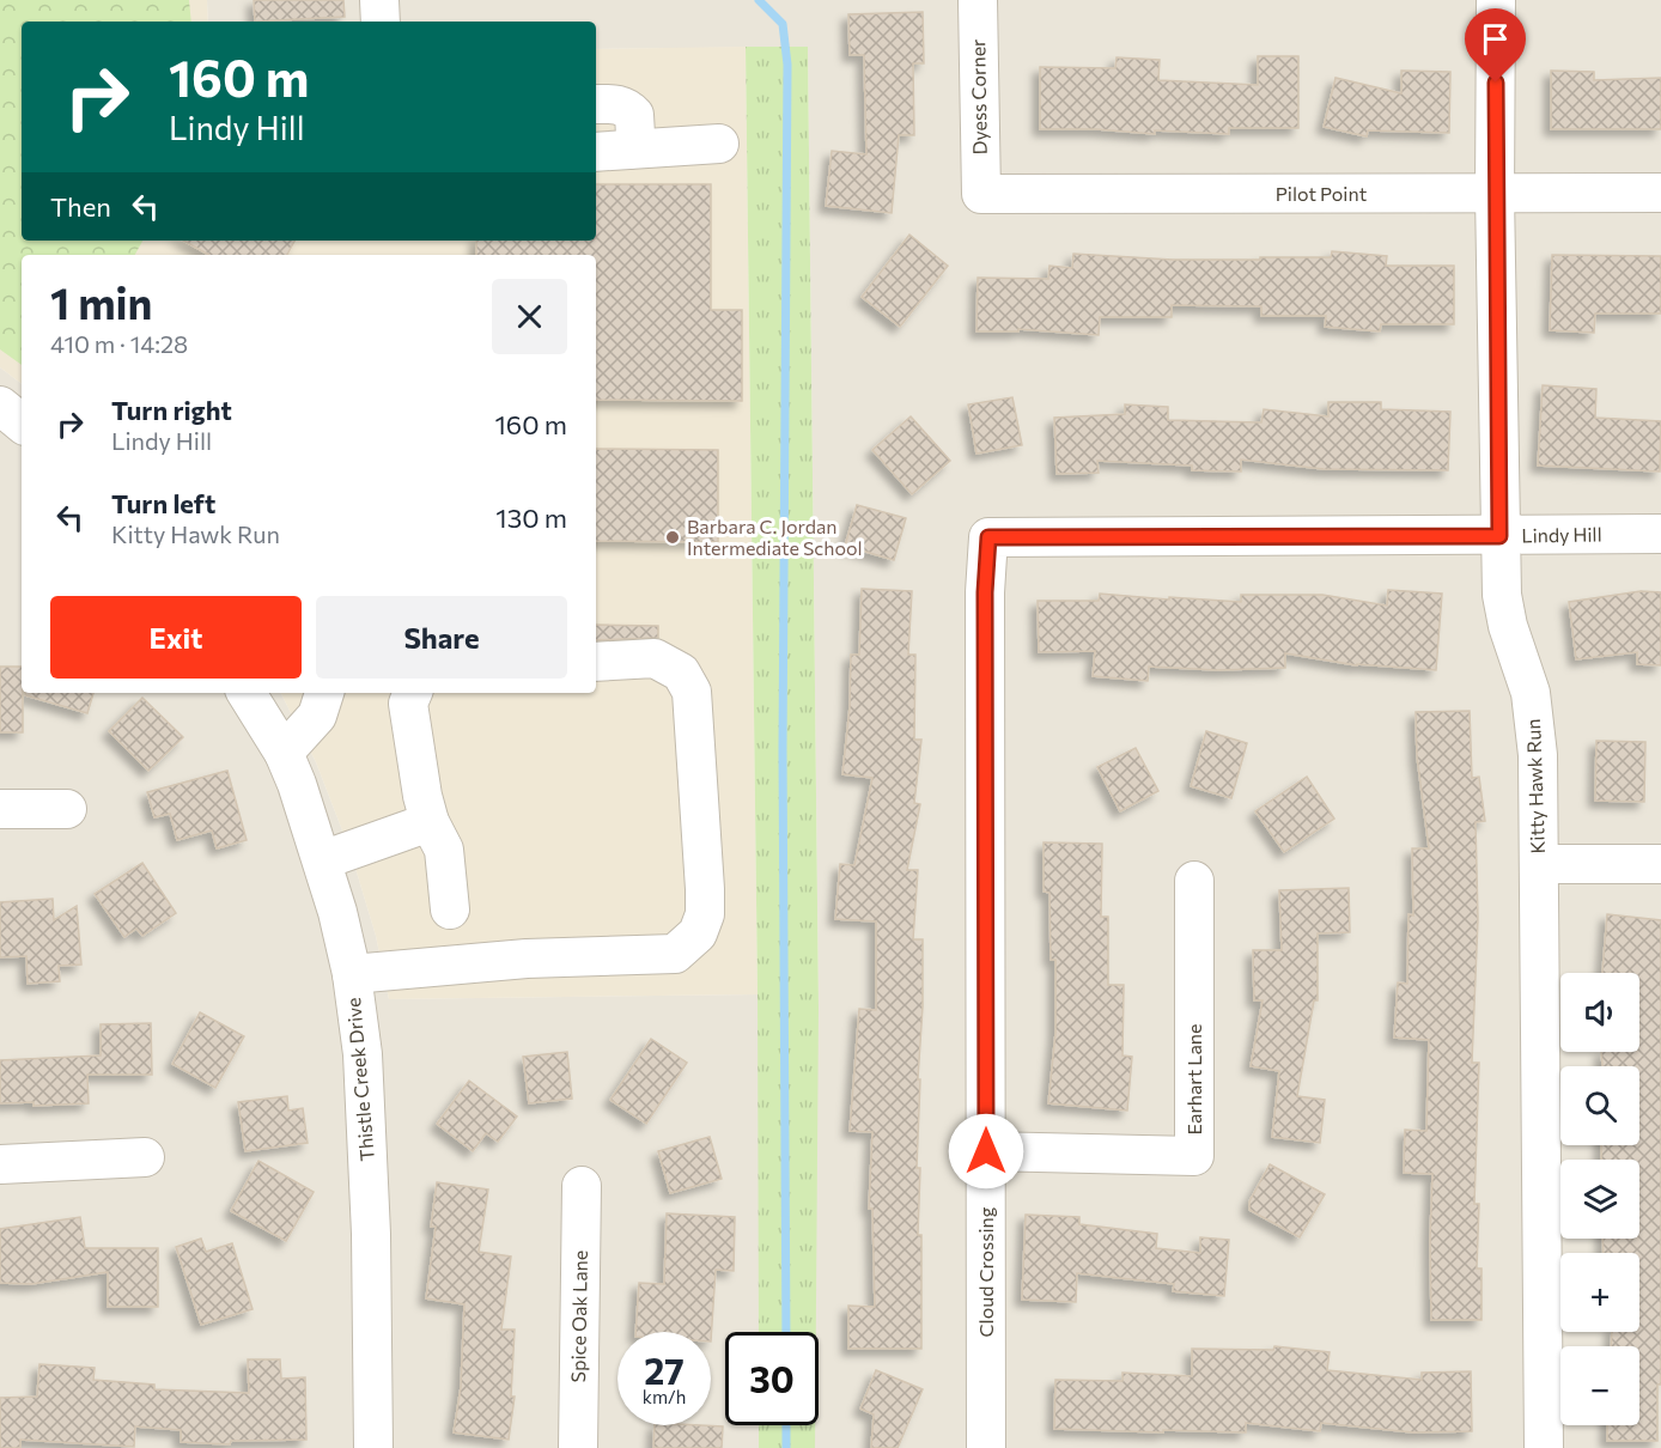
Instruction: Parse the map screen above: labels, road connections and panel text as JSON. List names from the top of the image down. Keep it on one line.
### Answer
{"streets":{"street":["Dyess Corner","Pilot Point","Lindy Hill","Kitty Hawk Run","Thistle Creek Drive","Earhart Lane","Cloud Crossing","Spice Oak Lane"]},"crossings":[["Dyess Corner","Pilot Point"],["Pilot Point","Kitty Hawk Run"],["Lindy Hill","Kitty Hawk Run"],["Lindy Hill","Cloud Crossing"],["Earhart Lane","Cloud Crossing"]],"places":["Barbara C. Jordan Intermediate School"],"page":{"turn":["160 m","Lindy Hill"],"then":"Then","heading":["1 min","410 m · 14:28"],"list":[{"name":"Turn right","note":"Lindy Hill","value":"160 m"},{"name":"Turn left","note":"Kitty Hawk Run","value":"130 m"}],"buttons":["Exit","Share"],"map_buttons":["+","−"],"speed":"27 km/h","limit":"30"}}
